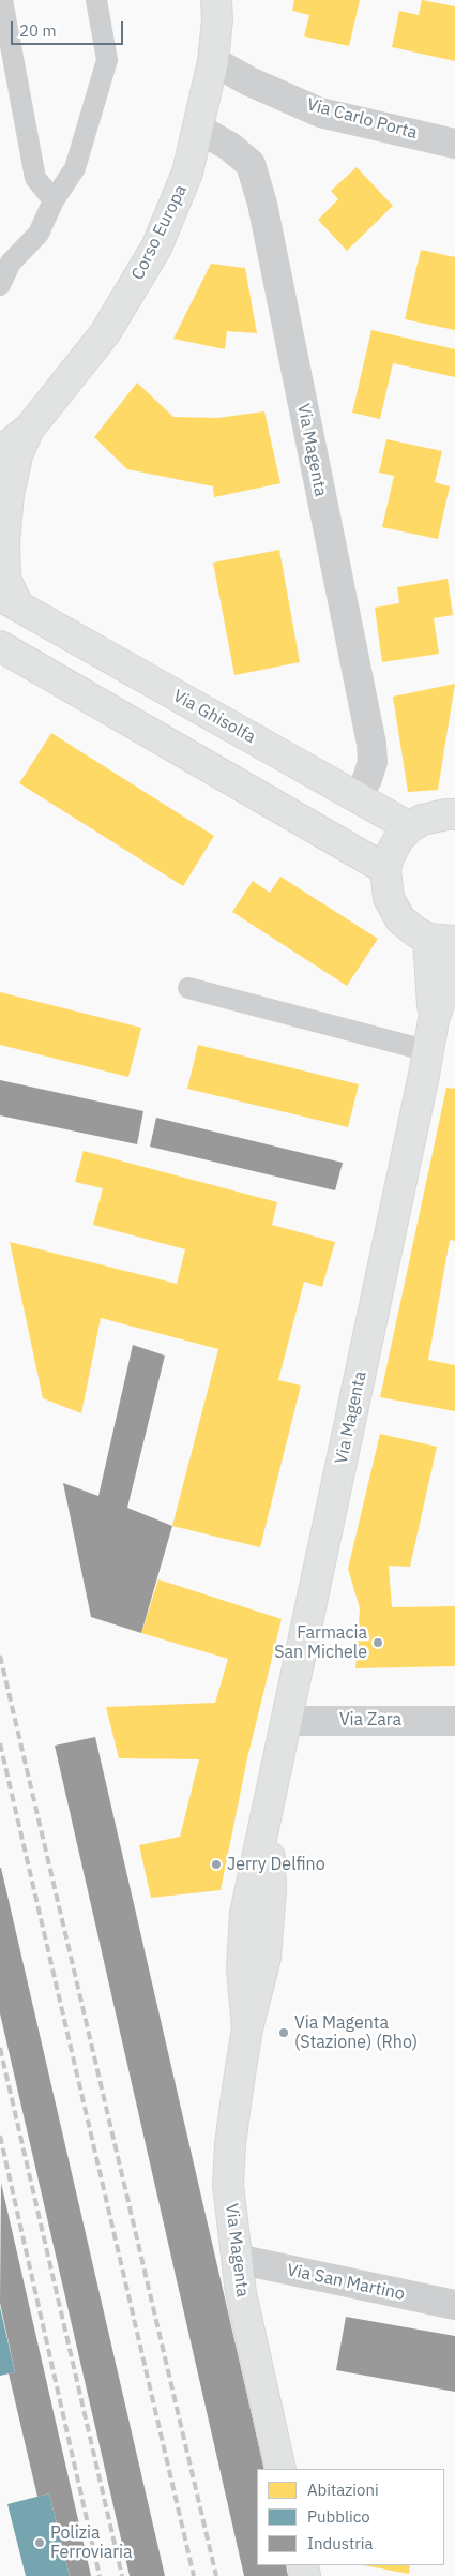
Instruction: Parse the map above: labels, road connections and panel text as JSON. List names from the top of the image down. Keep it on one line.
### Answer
{"streets":{"street":["Via Carlo Porta","Corso Europa","Via Magenta","Via Ghisolfa","Via Zara","Via San Martino"]},"crossings":[["Via Carlo Porta","Corso Europa"],["Corso Europa","Via Magenta"],["Corso Europa","Via Ghisolfa"],["Via Magenta","Via Ghisolfa"],["Via Magenta","Via Zara"],["Via Magenta","Via San Martino"]],"places":["Farmacia San Michele","Jerry Delfino","Via Magenta (Stazione) (Rho)","Polizia Ferroviaria"],"legend":["Abitazioni","Pubblico","Industria"],"scale_bar":"20 m"}
